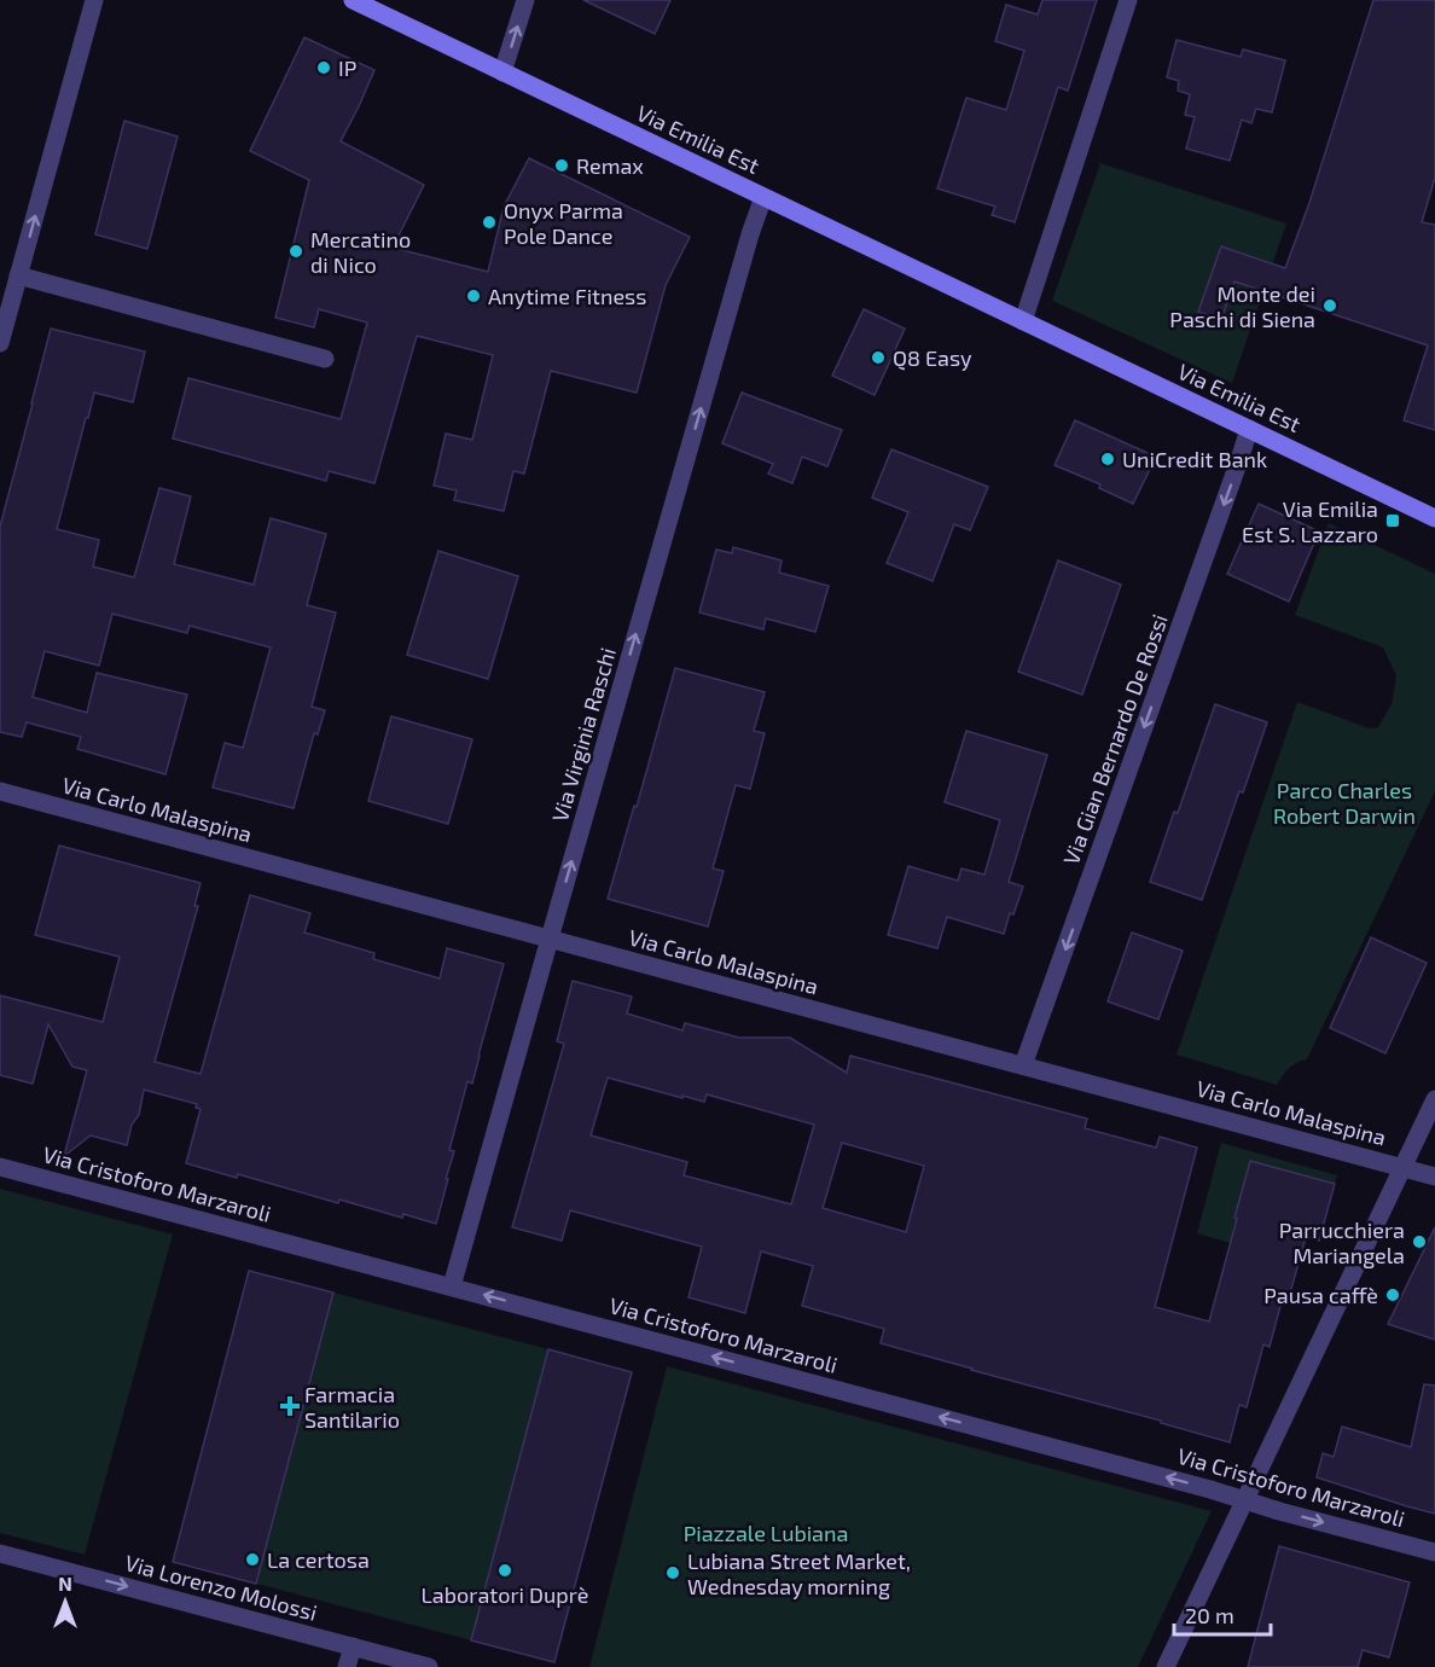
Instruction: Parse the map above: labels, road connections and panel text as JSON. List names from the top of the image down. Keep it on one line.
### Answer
{"streets":{"main road":["Via Emilia Est"],"street":["Via Virginia Raschi","Via Gian Bernardo De Rossi","Via Carlo Malaspina","Via Cristoforo Marzaroli","Via Lorenzo Molossi"]},"crossings":[["Via Emilia Est","Via Virginia Raschi"],["Via Emilia Est","Via Gian Bernardo De Rossi"],["Via Virginia Raschi","Via Carlo Malaspina"],["Via Virginia Raschi","Via Cristoforo Marzaroli"],["Via Gian Bernardo De Rossi","Via Carlo Malaspina"]],"one_way":["Via Virginia Raschi","Via Gian Bernardo De Rossi","Via Lorenzo Molossi"],"parks":["Parco Charles Robert Darwin","Piazzale Lubiana"],"places":{"other":["IP","Remax","Onyx Parma Pole Dance","Mercatino di Nico","Anytime Fitness","Monte dei Paschi di Siena","Q8 Easy","UniCredit Bank","Parrucchiera Mariangela","Pausa caffè","La certosa","Laboratori Duprè","Lubiana Street Market, Wednesday morning"],"transit":["Via Emilia Est S. Lazzaro"],"health":["Farmacia Santilario"]},"scale_bar":"20 m","north":"top"}
